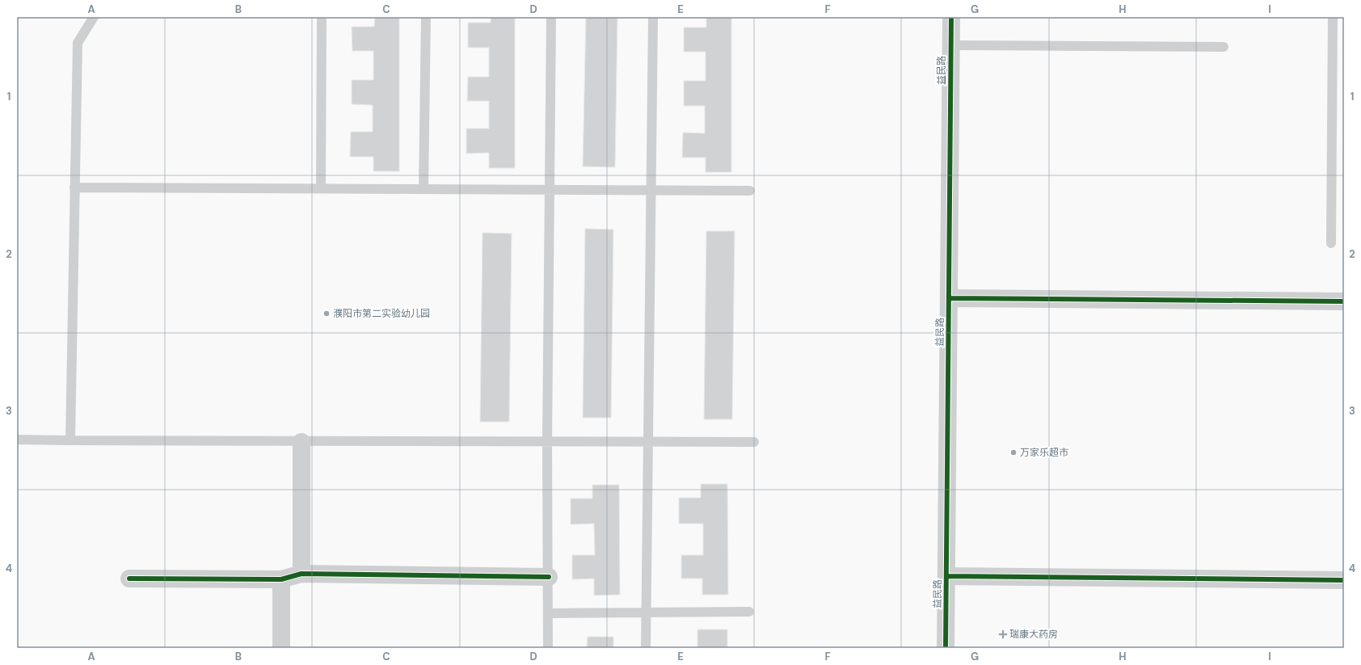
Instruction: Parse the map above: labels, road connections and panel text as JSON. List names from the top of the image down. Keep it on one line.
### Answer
{"streets":{"street":["益民路"]},"places":{"other":["濮阳市第二实验幼儿园","万家乐超市"],"health":["瑞康大药房"]},"grid":{"columns":["A","B","C","D","E","F","G","H","I"],"rows":["1","2","3","4"]}}
